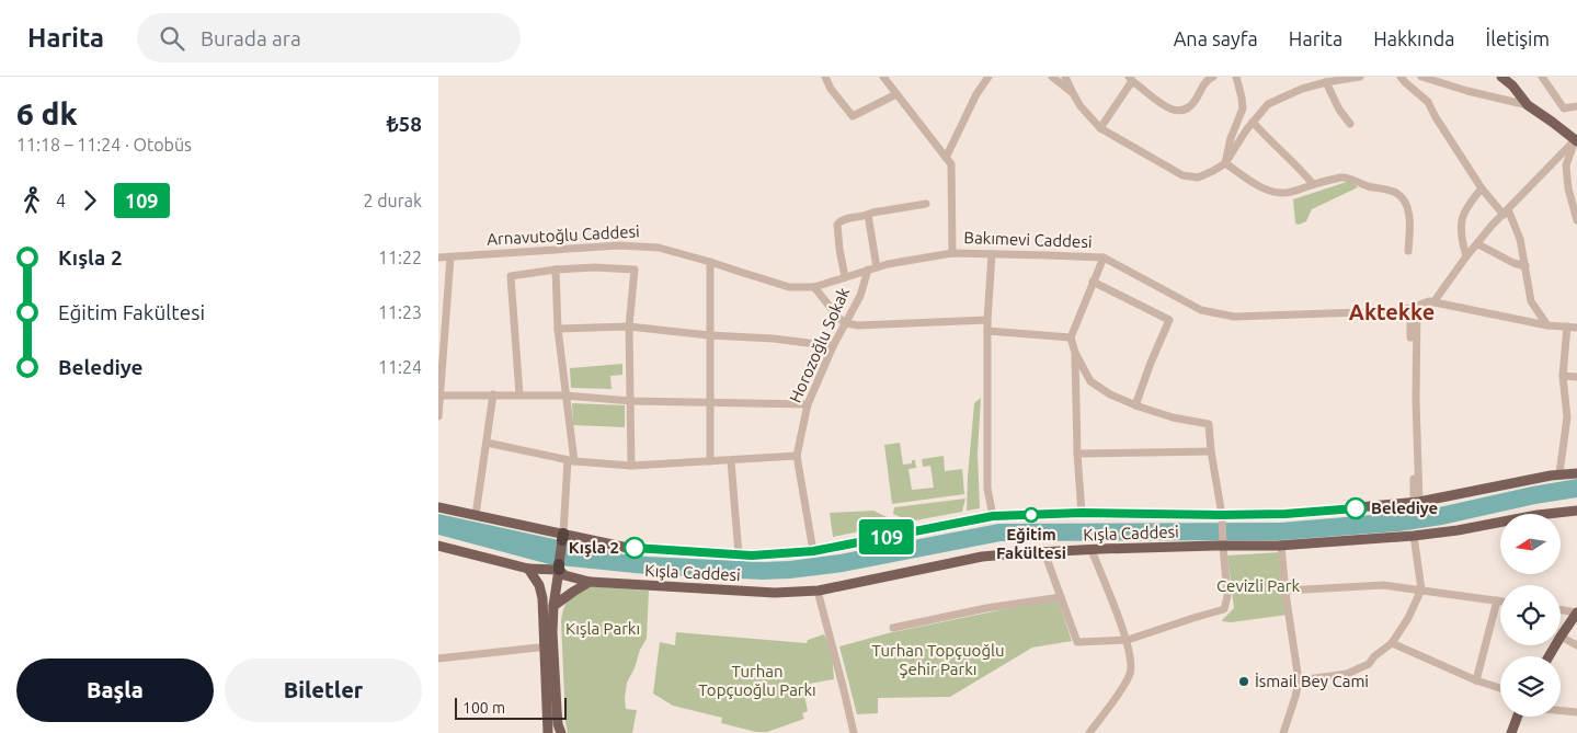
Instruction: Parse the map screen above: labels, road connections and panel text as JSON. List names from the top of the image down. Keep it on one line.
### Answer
{"streets":{"main road":["Kışla Caddesi"],"street":["Arnavutoğlu Caddesi","Bakımevi Caddesi","Horozoğlu Sokak"]},"crossings":[["Arnavutoğlu Caddesi","Horozoğlu Sokak"]],"districts":["Aktekke"],"parks":["Cevizli Park","Kışla Parkı","Turhan Topçuoğlu Şehir Parkı","Turhan Topçuoğlu Parkı"],"places":["Belediye","Eğitim Fakültesi","Kışla 2","İsmail Bey Cami"],"lines":["bus line 109"],"scale_bar":"100 m","north":"left","page":{"header":"Harita","search":"Burada ara","nav":["Ana sayfa","Harita","Hakkında","İletişim"],"heading":["6 dk","11:18 – 11:24 · Otobüs","₺58"],"on_map":"109","legs":["4","109","2 durak"],"list":[{"name":"Kışla 2","value":"11:22"},{"name":"Eğitim Fakültesi","value":"11:23"},{"name":"Belediye","value":"11:24"}],"buttons":["Başla","Biletler"],"scale":"100 m"}}
